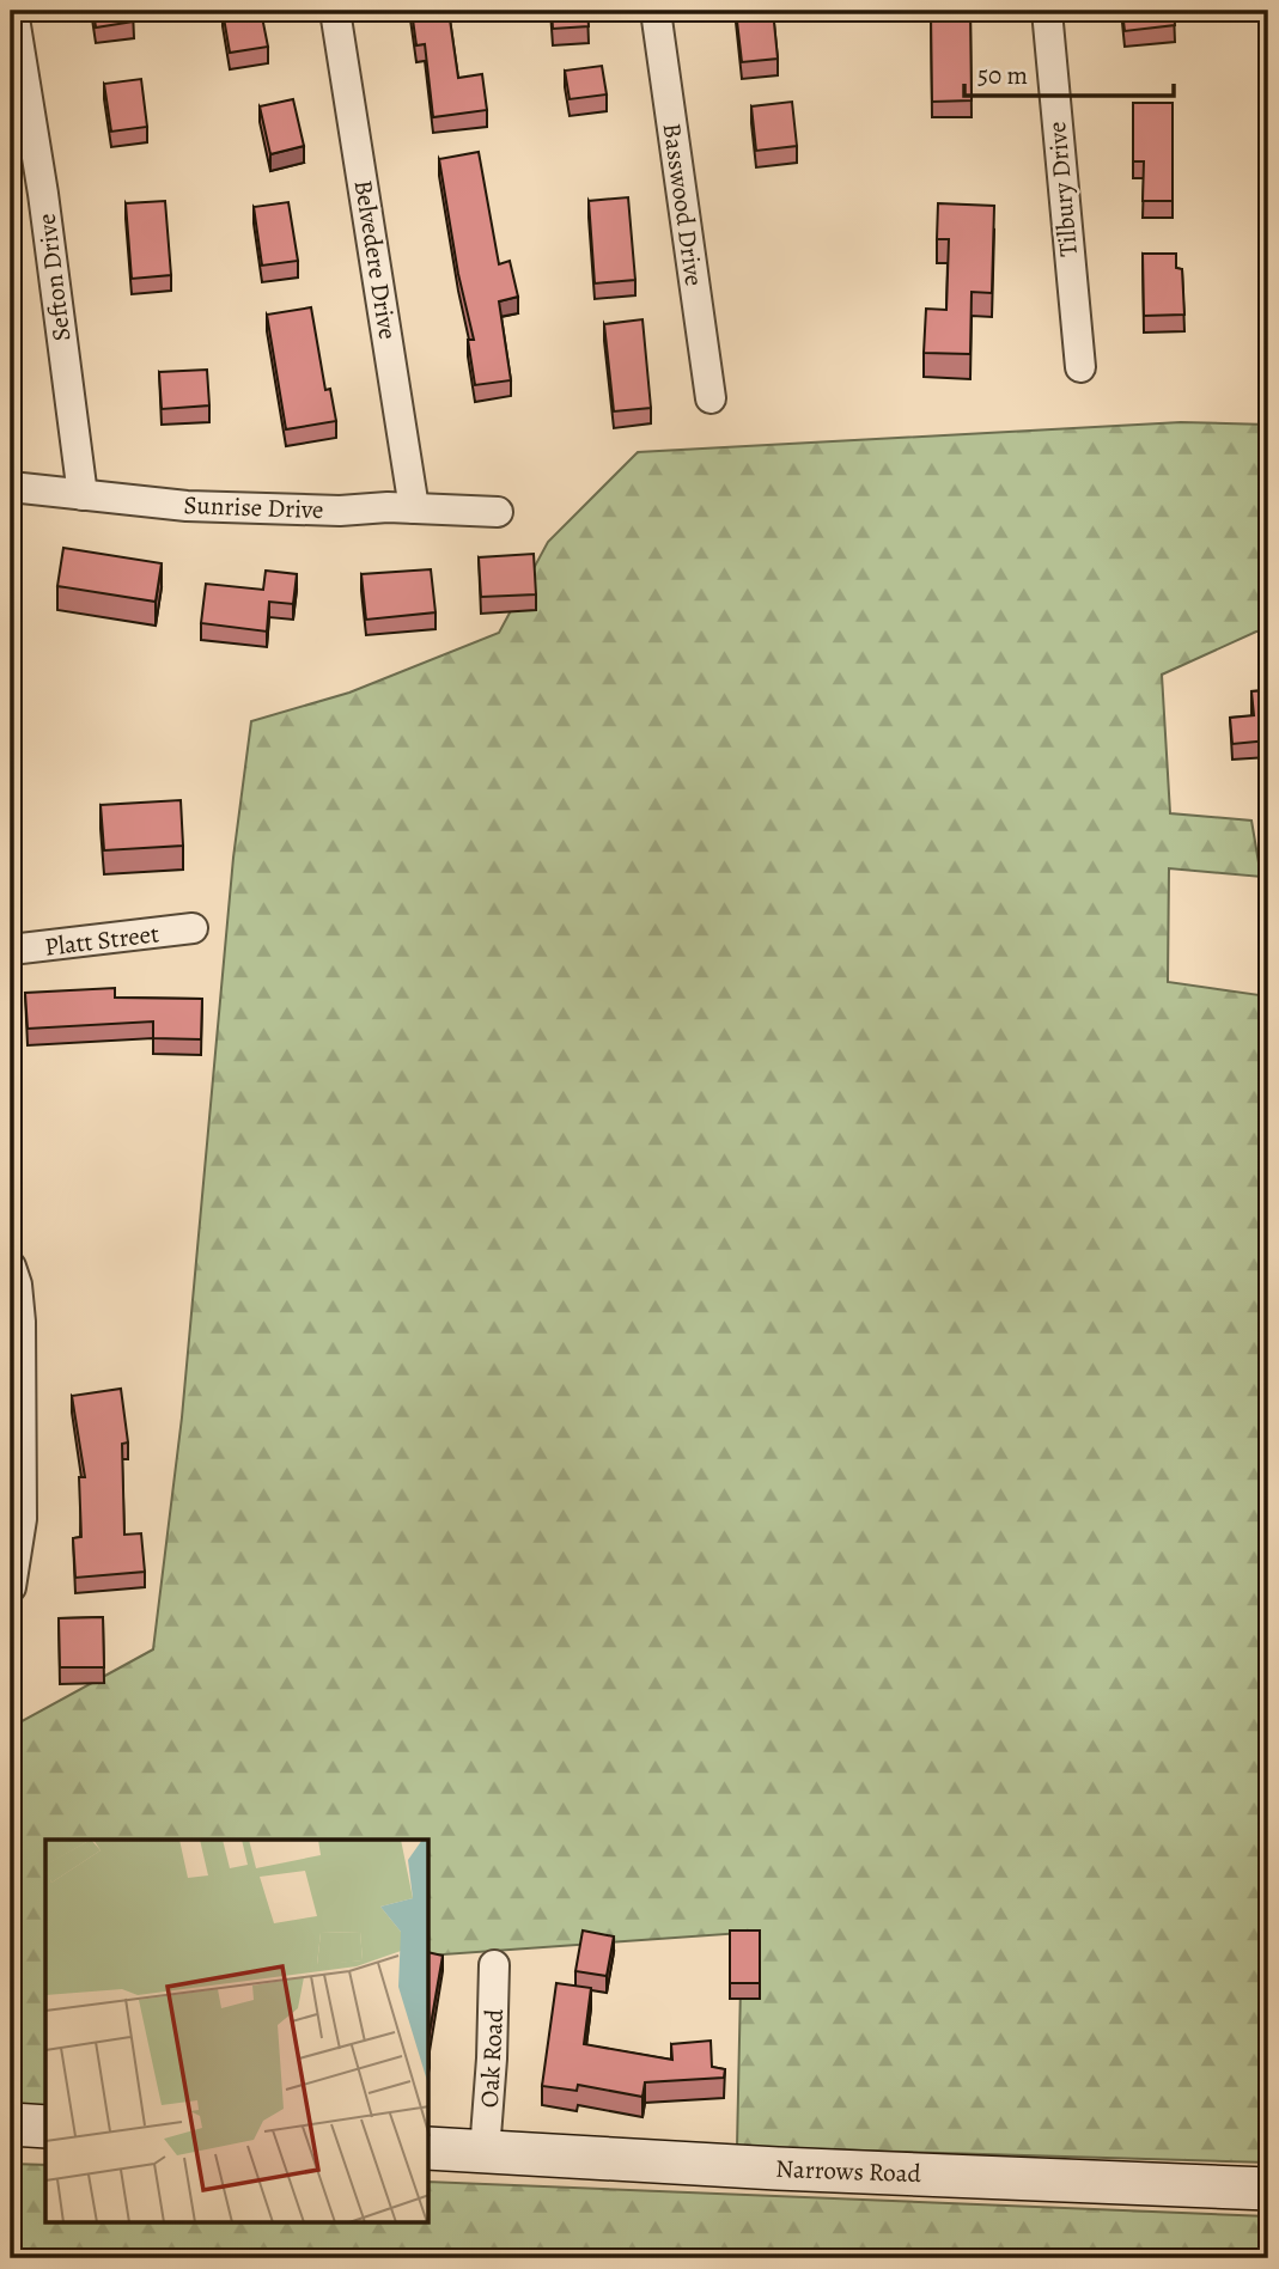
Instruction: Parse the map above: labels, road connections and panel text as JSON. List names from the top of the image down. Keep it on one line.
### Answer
{"streets":{"street":["Tilbury Drive","Basswood Drive","Belvedere Drive","Sefton Drive","Sunrise Drive","Platt Street","Oak Road","Narrows Road"]},"crossings":[["Belvedere Drive","Sunrise Drive"],["Sefton Drive","Sunrise Drive"],["Oak Road","Narrows Road"]],"scale_bar":"50 m"}
